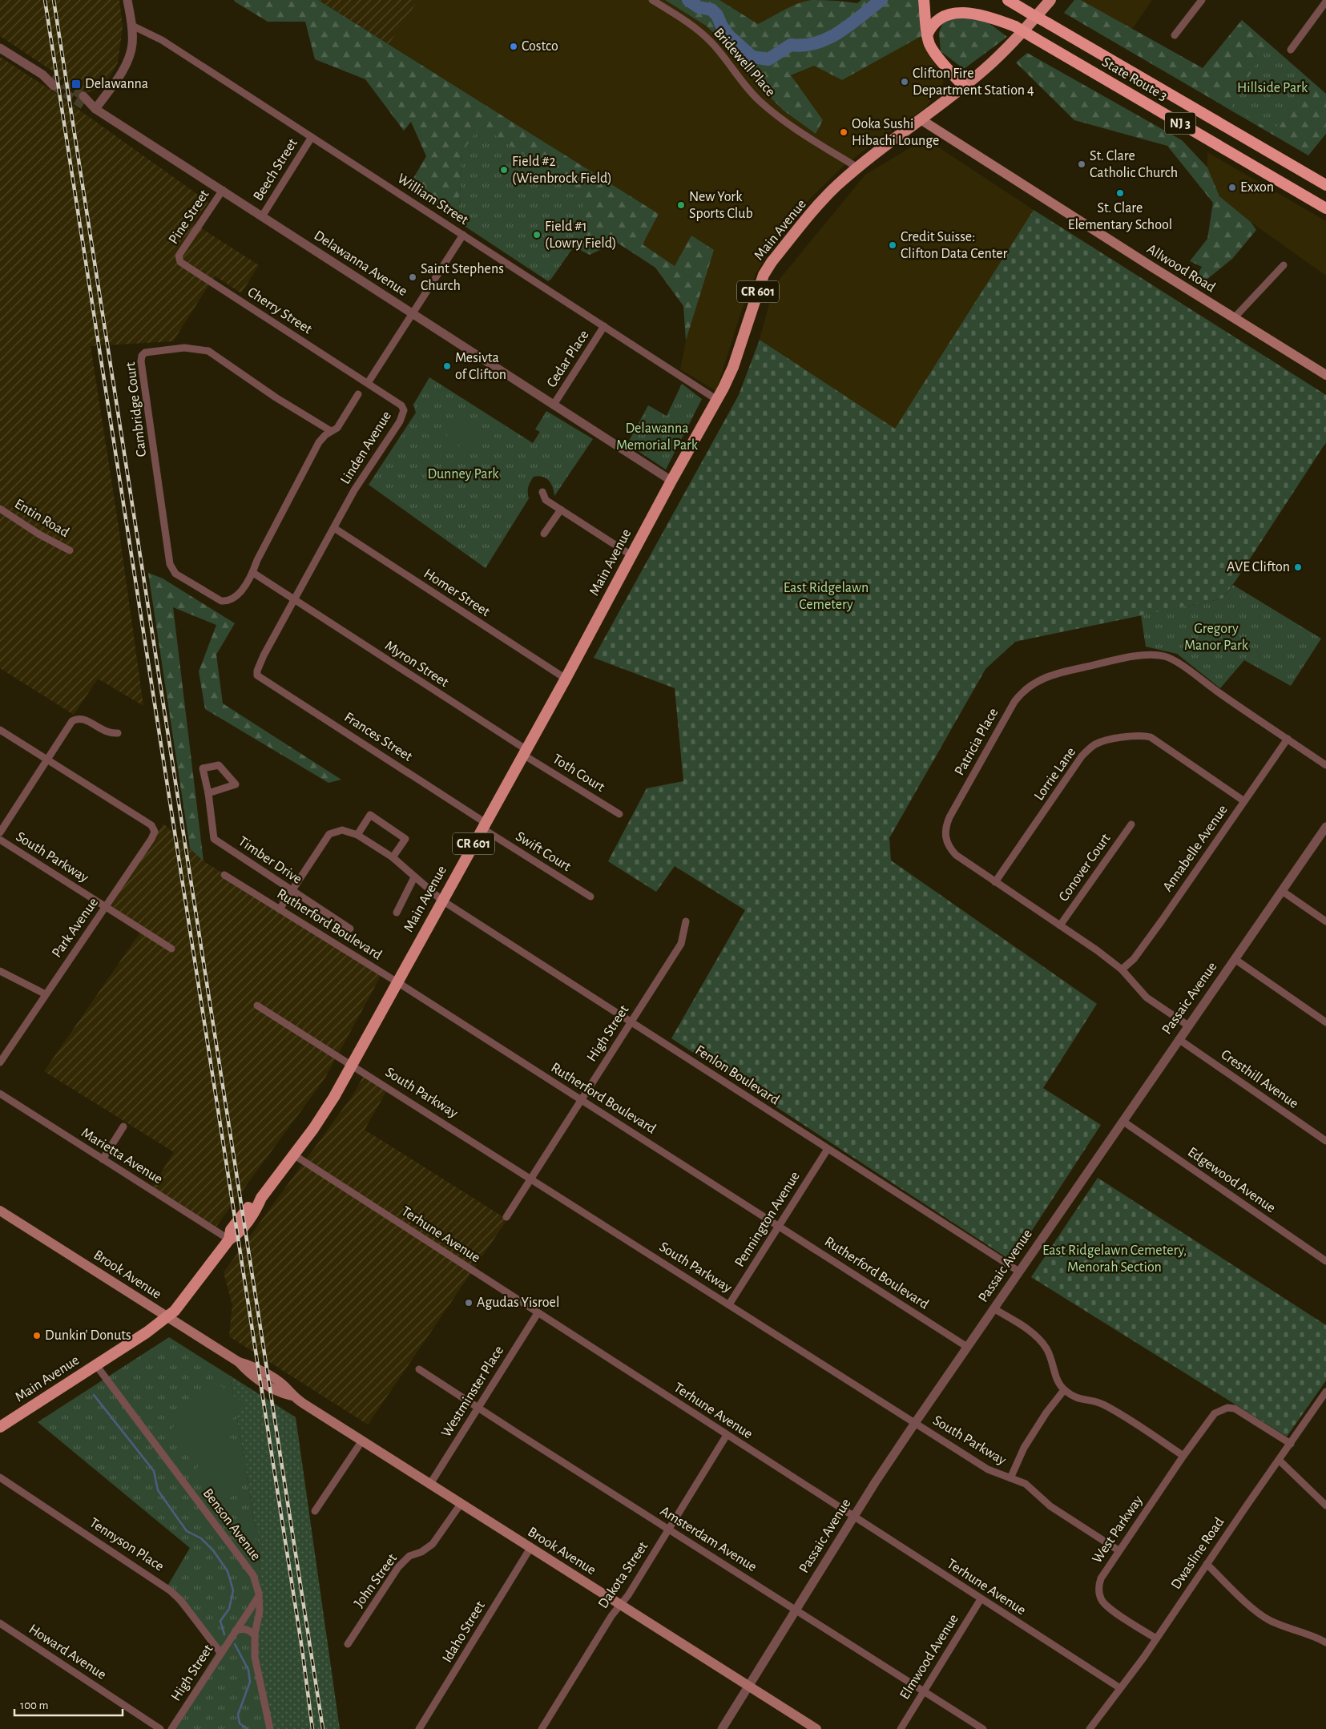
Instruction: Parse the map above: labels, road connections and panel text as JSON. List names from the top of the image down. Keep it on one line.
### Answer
{"streets":{"highway":["State Route 3","NJ 3"],"main road":["Main Avenue","Allwood Road","CR 601","Brook Avenue"],"street":["Bridewell Place","Beech Street","William Street","Pine Street","Delawanna Avenue","Cherry Street","Cedar Place","Cambridge Court","Linden Avenue","Entin Road","Homer Street","Myron Street","Frances Street","Patricia Place","Toth Court","Lorrie Lane","Annabelle Avenue","Swift Court","South Parkway","Timber Drive","Conover Court","Rutherford Boulevard","Park Avenue","Passaic Avenue","High Street","Fenlon Boulevard","Cresthill Avenue","Marietta Avenue","Edgewood Avenue","Pennington Avenue","Terhune Avenue","Westminster Place","Benson Avenue","West Parkway","Amsterdam Avenue","Tennyson Place","Dwasline Road","Dakota Street","John Street","Idaho Street","Howard Avenue","Elmwood Avenue"]},"crossings":[["Bridewell Place","Main Avenue"],["Beech Street","William Street"],["Beech Street","Delawanna Avenue"],["William Street","Main Avenue"],["William Street","Cedar Place"],["Pine Street","Delawanna Avenue"],["Pine Street","Cherry Street"],["Main Avenue","Delawanna Avenue"],["Main Avenue","Allwood Road"],["Main Avenue","Homer Street"],["Main Avenue","Myron Street"],["Main Avenue","Frances Street"],["Main Avenue","Toth Court"],["Main Avenue","Swift Court"],["Main Avenue","South Parkway"],["Main Avenue","Rutherford Boulevard"],["Main Avenue","Fenlon Boulevard"],["Main Avenue","Marietta Avenue"],["Main Avenue","Terhune Avenue"],["Main Avenue","Brook Avenue"],["Main Avenue","Benson Avenue"],["Delawanna Avenue","Cedar Place"],["Cherry Street","Linden Avenue"],["Linden Avenue","Homer Street"],["Linden Avenue","Myron Street"],["Linden Avenue","Frances Street"],["Myron Street","Toth Court"],["Frances Street","Swift Court"],["Patricia Place","Lorrie Lane"],["Patricia Place","Annabelle Avenue"],["Patricia Place","Conover Court"],["Patricia Place","Passaic Avenue"],["Lorrie Lane","Annabelle Avenue"],["South Parkway","Park Avenue"],["South Parkway","Passaic Avenue"],["South Parkway","High Street"],["South Parkway","Pennington Avenue"],["South Parkway","West Parkway"],["Rutherford Boulevard","Passaic Avenue"],["Rutherford Boulevard","High Street"],["Rutherford Boulevard","Pennington Avenue"],["Passaic Avenue","Fenlon Boulevard"],["Passaic Avenue","Cresthill Avenue"],["Passaic Avenue","Edgewood Avenue"],["Passaic Avenue","Terhune Avenue"],["Passaic Avenue","Brook Avenue"],["Passaic Avenue","Amsterdam Avenue"],["High Street","Fenlon Boulevard"],["High Street","Benson Avenue"],["High Street","Tennyson Place"],["Fenlon Boulevard","Pennington Avenue"],["Terhune Avenue","Westminster Place"],["Terhune Avenue","Dwasline Road"],["Terhune Avenue","Dakota Street"],["Terhune Avenue","Elmwood Avenue"],["Brook Avenue","Westminster Place"],["Brook Avenue","Dakota Street"],["Brook Avenue","John Street"],["Brook Avenue","Idaho Street"],["Westminster Place","Amsterdam Avenue"],["West Parkway","Dwasline Road"],["Amsterdam Avenue","Dakota Street"],["Amsterdam Avenue","Elmwood Avenue"]],"parks":["Hillside Park","Delawanna Memorial Park","Dunney Park","East Ridgelawn Cemetery","Gregory Manor Park","East Ridgelawn Cemetery, Menorah Section"],"places":{"other":["Costco","Clifton Fire Department Station 4","Ooka Sushi Hibachi Lounge","St. Clare Catholic Church","Field #2 (Wienbrock Field)","Exxon","St. Clare Elementary School","New York Sports Club","Field #1 (Lowry Field)","Credit Suisse: Clifton Data Center","Saint Stephens Church","Mesivta of Clifton","AVE Clifton","Agudas Yisroel","Dunkin' Donuts"],"transit":["Delawanna"]},"scale_bar":"100 m"}
